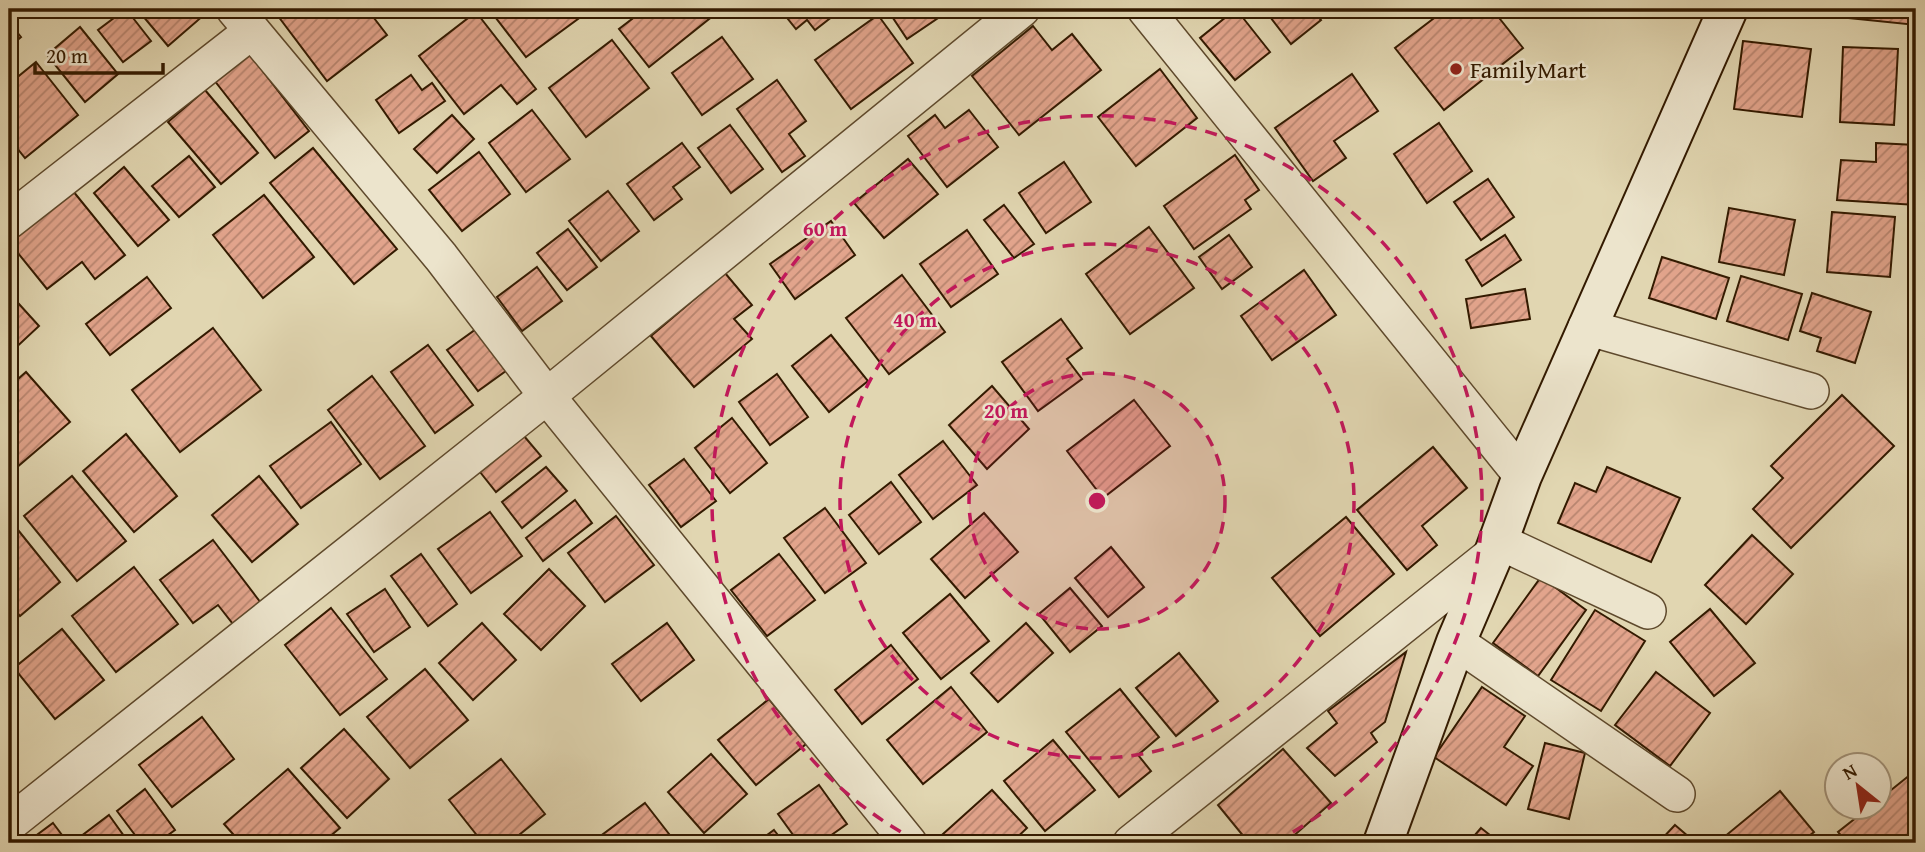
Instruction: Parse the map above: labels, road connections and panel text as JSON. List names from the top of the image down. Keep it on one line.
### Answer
{"places":["FamilyMart"],"scale_bar":"20 m","north":"top left","rings":["60 m","40 m","20 m"]}
